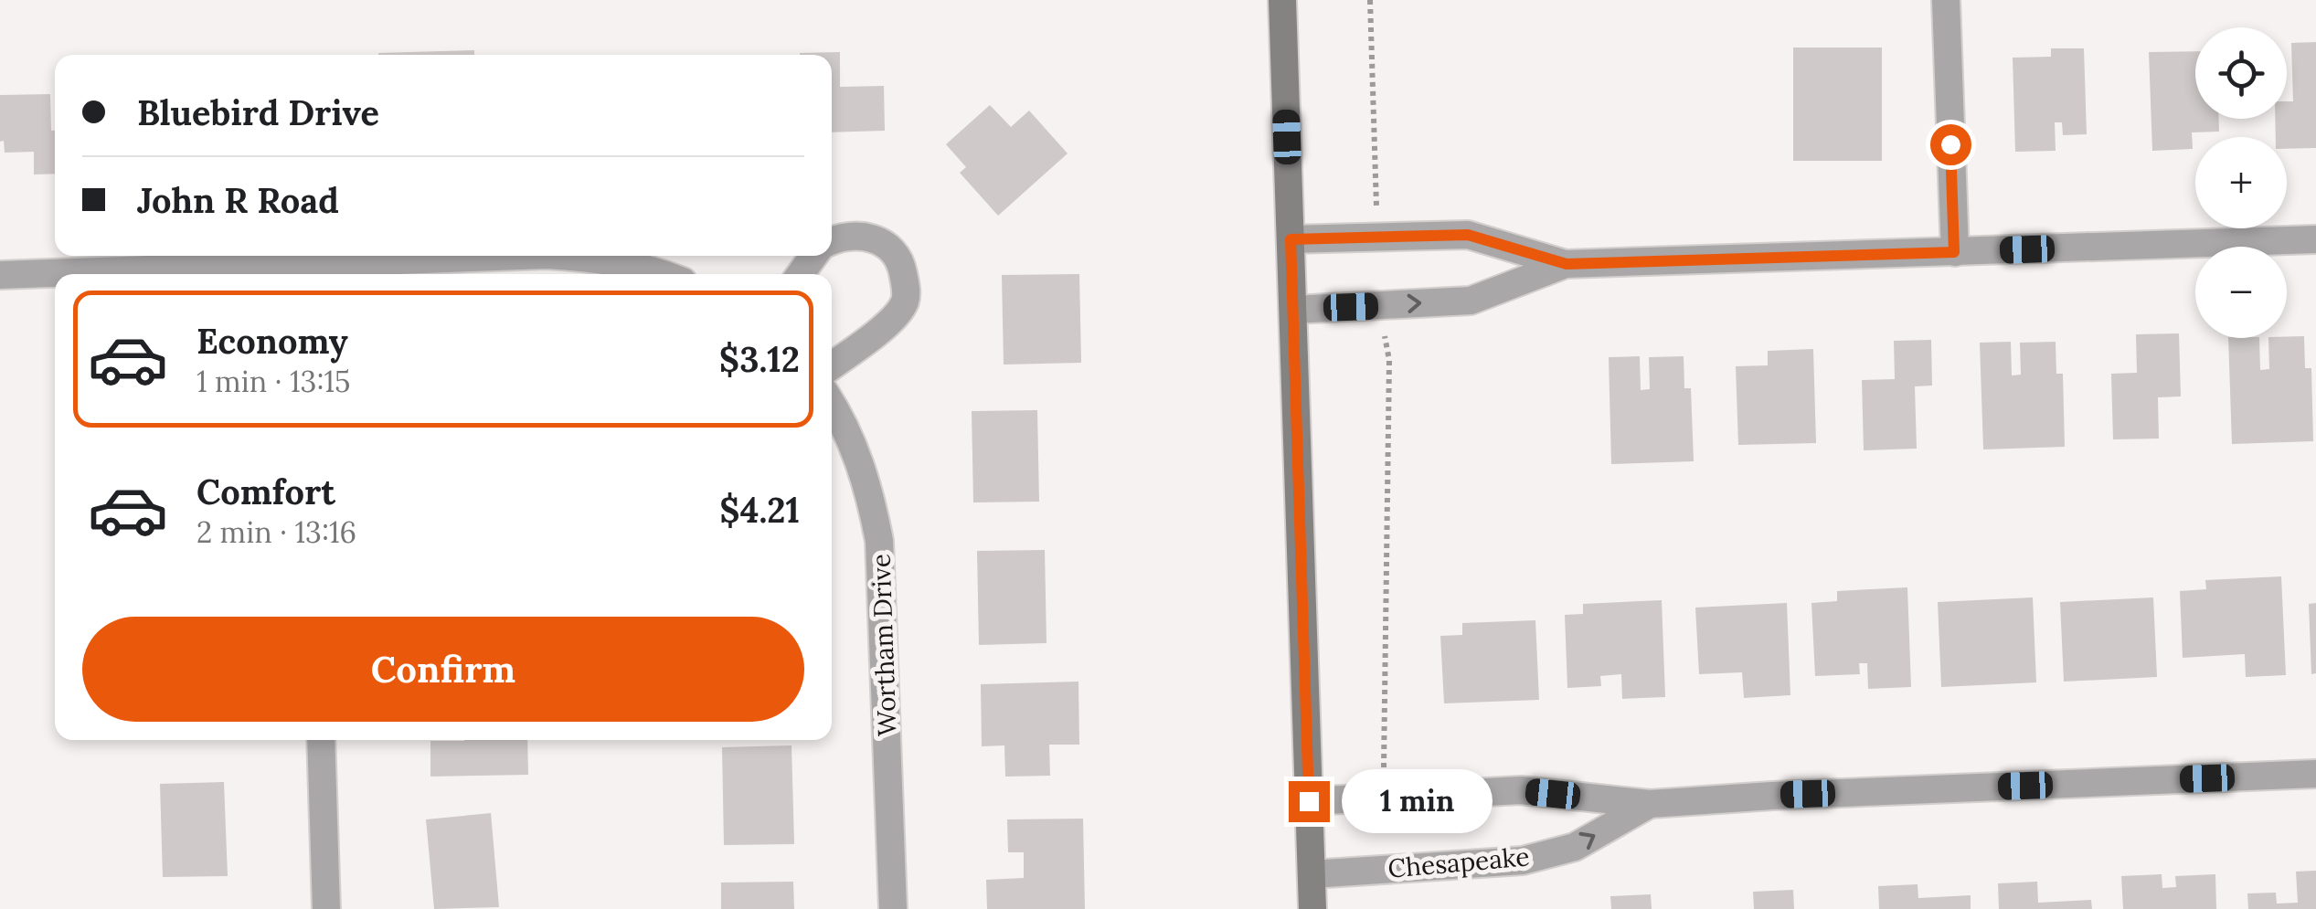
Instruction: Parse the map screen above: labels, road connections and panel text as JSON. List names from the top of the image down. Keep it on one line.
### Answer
{"streets":{"street":["Wortham Drive","Chesapeake"]},"page":{"map_buttons":["+","−"],"banner":["Bluebird Drive","John R Road"],"list":[{"name":"Economy","note":"1 min · 13:15","value":"$3.12"},{"name":"Comfort","note":"2 min · 13:16","value":"$4.21"}],"buttons":"Confirm","bubble":"1 min"}}
